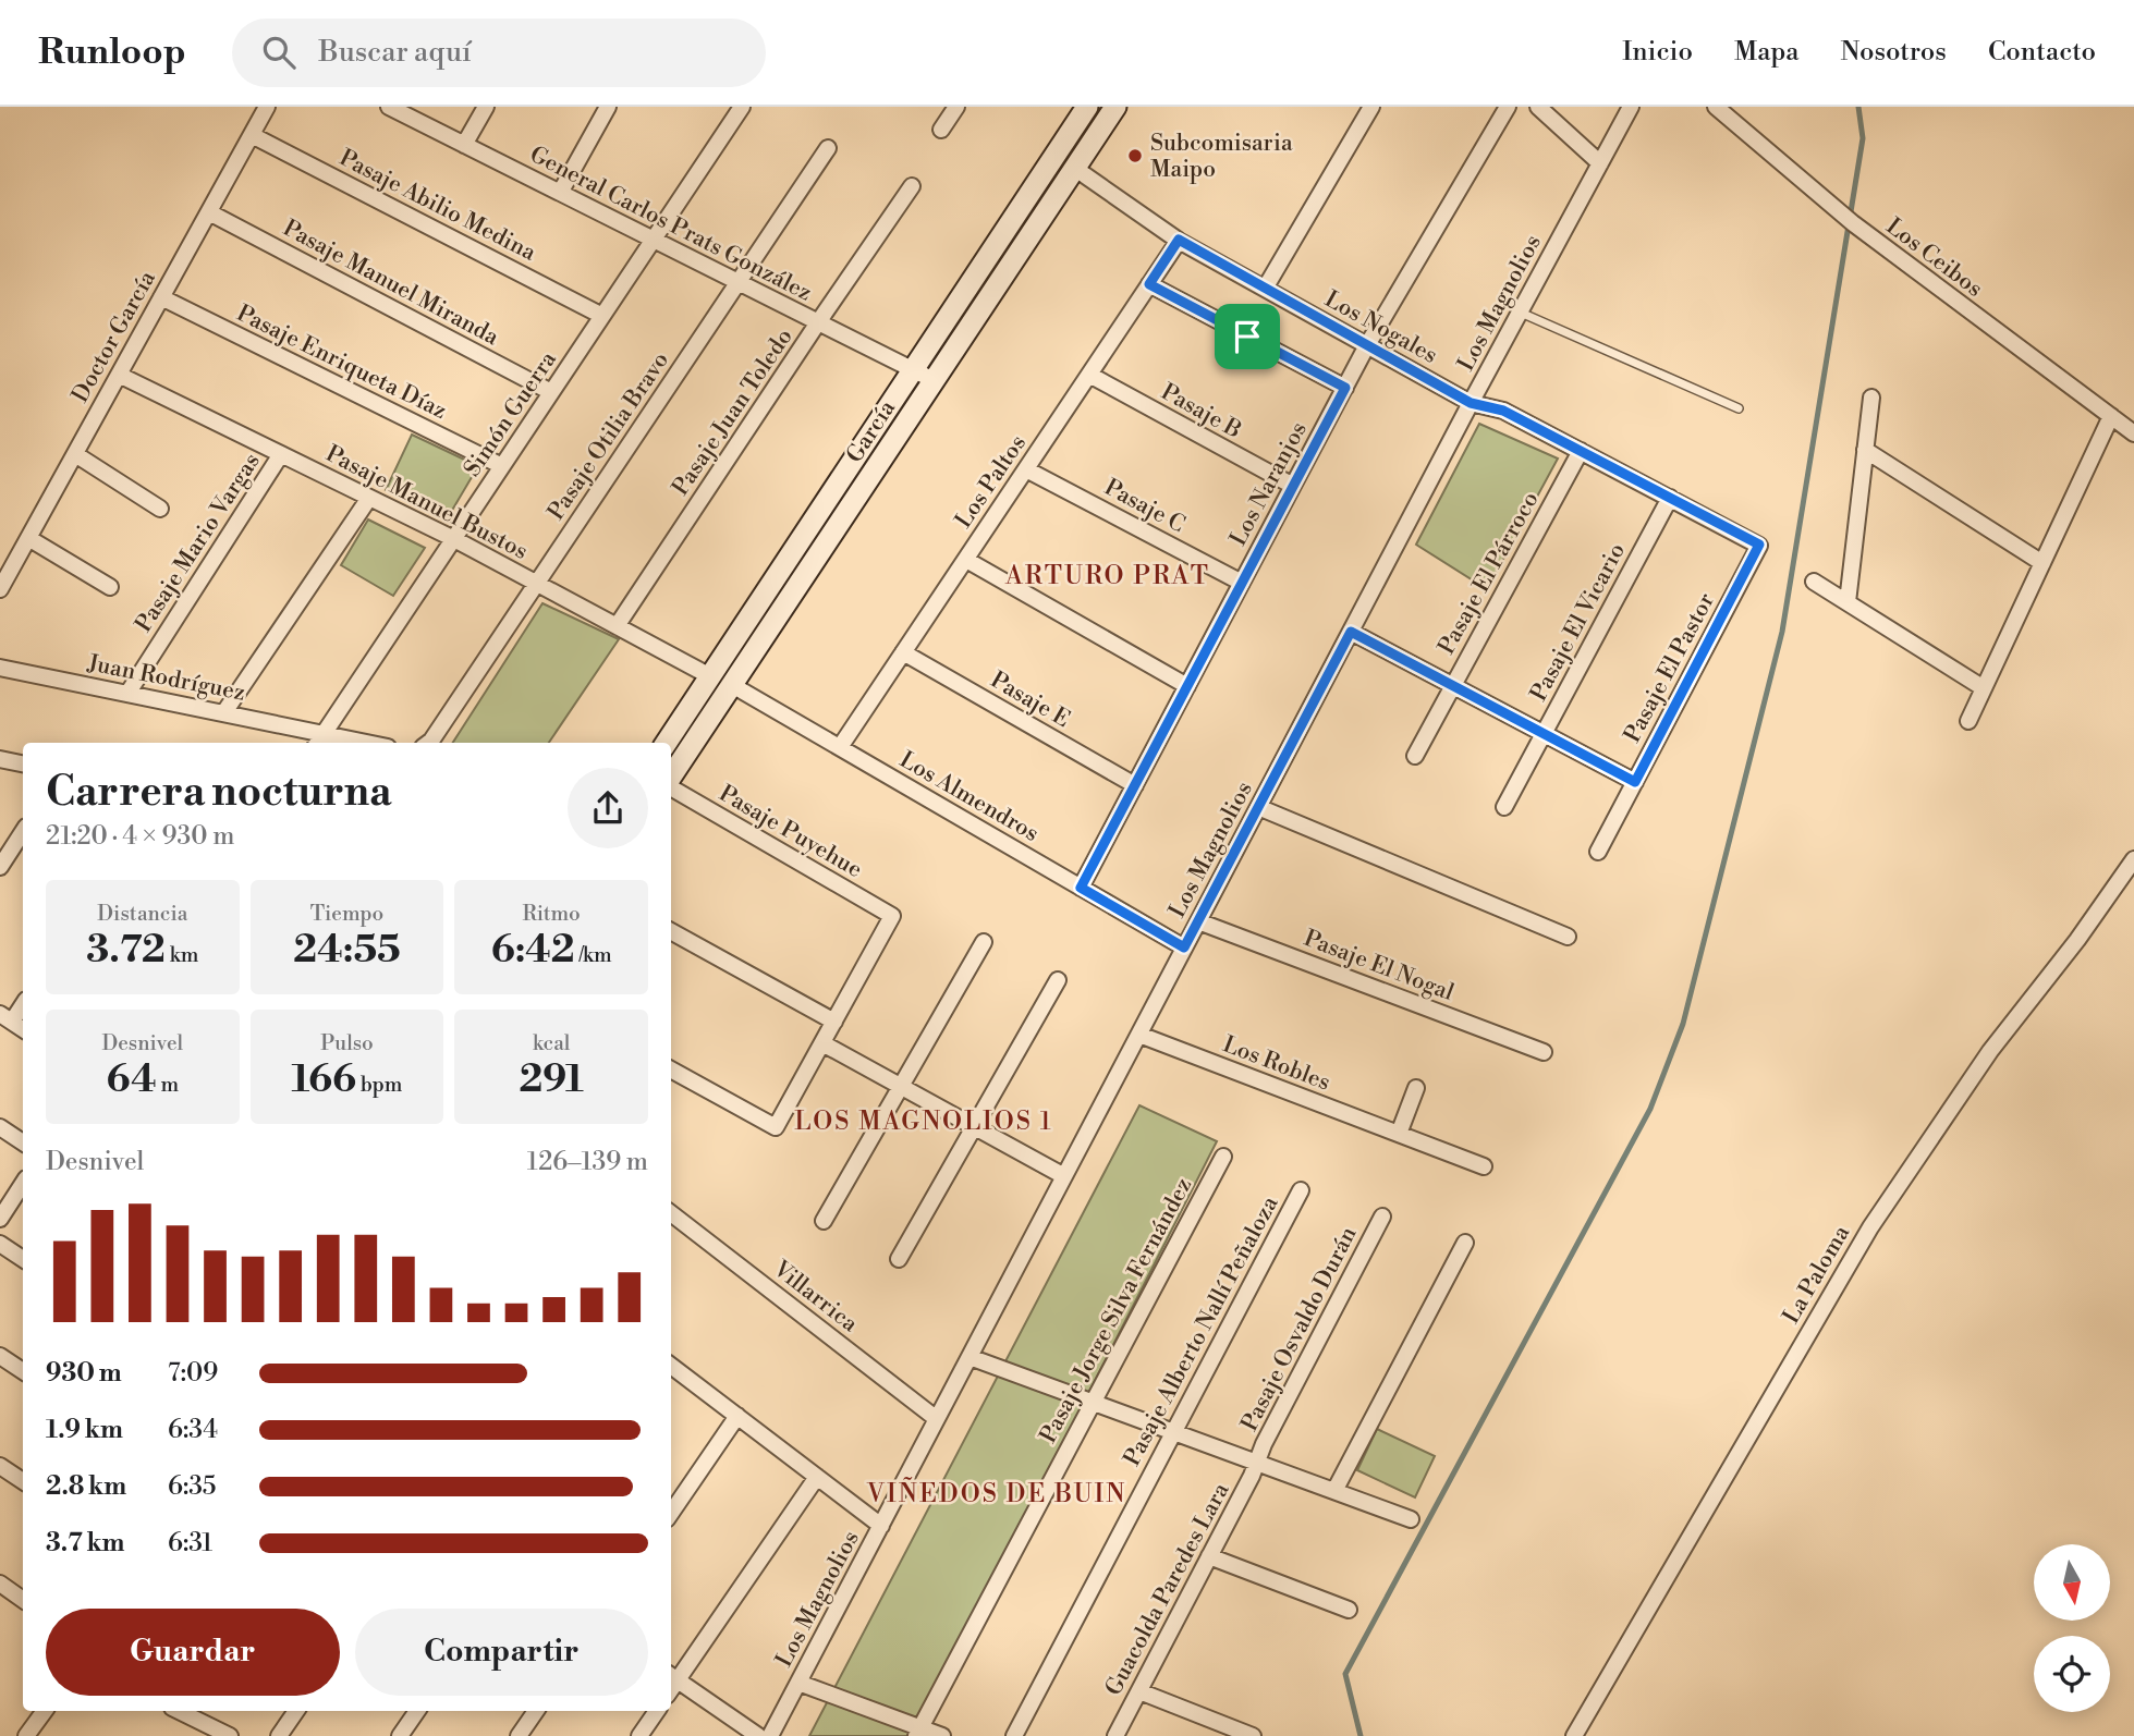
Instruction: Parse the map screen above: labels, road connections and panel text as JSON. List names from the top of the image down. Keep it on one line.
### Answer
{"streets":{"street":["Pasaje Abilio Medina","General Carlos Prats González","Los Ceibos","Pasaje Manuel Miranda","Los Magnolios","Los Nogales","Doctor García","Pasaje Enriqueta Díaz","Pasaje B","Pasaje Juan Toledo","Simón Guerra","García","Pasaje Otilia Bravo","Los Paltos","Los Naranjos","Pasaje Manuel Bustos","Pasaje C","Pasaje Mario Vargas","Pasaje El Párroco","Pasaje El Vicario","Pasaje El Pastor","Juan Rodríguez","Pasaje E","Los Almendros","Pasaje Puyehue","Pasaje El Nogal","Los Robles","La Paloma","Villarrica","Pasaje Jorge Silva Fernández","Pasaje Osvaldo Durán","Pasaje Alberto Nallí Peñaloza","Guacolda Paredes Lara"]},"crossings":[["Pasaje Abilio Medina","Doctor García"],["Pasaje Abilio Medina","Simón Guerra"],["General Carlos Prats González","Pasaje Juan Toledo"],["General Carlos Prats González","Simón Guerra"],["General Carlos Prats González","García"],["General Carlos Prats González","Pasaje Otilia Bravo"],["Pasaje Manuel Miranda","Doctor García"],["Pasaje Manuel Miranda","Simón Guerra"],["Los Magnolios","Los Nogales"],["Los Magnolios","Los Almendros"],["Los Magnolios","Pasaje El Nogal"],["Los Magnolios","Los Robles"],["Los Magnolios","Villarrica"],["Los Nogales","García"],["Los Nogales","Los Paltos"],["Los Nogales","Los Naranjos"],["Los Nogales","Pasaje El Párroco"],["Los Nogales","Pasaje El Vicario"],["Los Nogales","Pasaje El Pastor"],["Doctor García","Pasaje Enriqueta Díaz"],["Doctor García","Pasaje Manuel Bustos"],["Pasaje Enriqueta Díaz","Simón Guerra"],["Pasaje B","Los Paltos"],["Pasaje B","Los Naranjos"],["Pasaje Juan Toledo","Pasaje Manuel Bustos"],["Simón Guerra","Pasaje Manuel Bustos"],["Simón Guerra","Juan Rodríguez"],["García","Pasaje Manuel Bustos"],["García","Los Almendros"],["Pasaje Otilia Bravo","Pasaje Manuel Bustos"],["Los Paltos","Pasaje C"],["Los Paltos","Pasaje E"],["Los Paltos","Los Almendros"],["Los Naranjos","Pasaje C"],["Los Naranjos","Pasaje E"],["Los Naranjos","Los Almendros"],["Pasaje Manuel Bustos","Pasaje Mario Vargas"],["Pasaje Mario Vargas","Juan Rodríguez"],["Pasaje Osvaldo Durán","Guacolda Paredes Lara"]],"districts":["ARTURO PRAT","LOS MAGNOLIOS 1","VIÑEDOS DE BUIN"],"places":["Subcomisaria Maipo"],"north":"bottom","page":{"header":"Runloop","search":"Buscar aquí","nav":["Inicio","Mapa","Nosotros","Contacto"],"heading":["Carrera nocturna","21:20 · 4 × 930 m"],"stats":[["Distancia","3.72 km"],["Tiempo","24:55"],["Ritmo","6:42 /km"],["Desnivel","64 m"],["Pulso","166 bpm"],["kcal","291"]],"chart":["Desnivel","126–139 m"],"list":[{"name":"930 m","note":"7:09"},{"name":"1.9 km","note":"6:34"},{"name":"2.8 km","note":"6:35"},{"name":"3.7 km","note":"6:31"}],"buttons":["Guardar","Compartir"]}}
